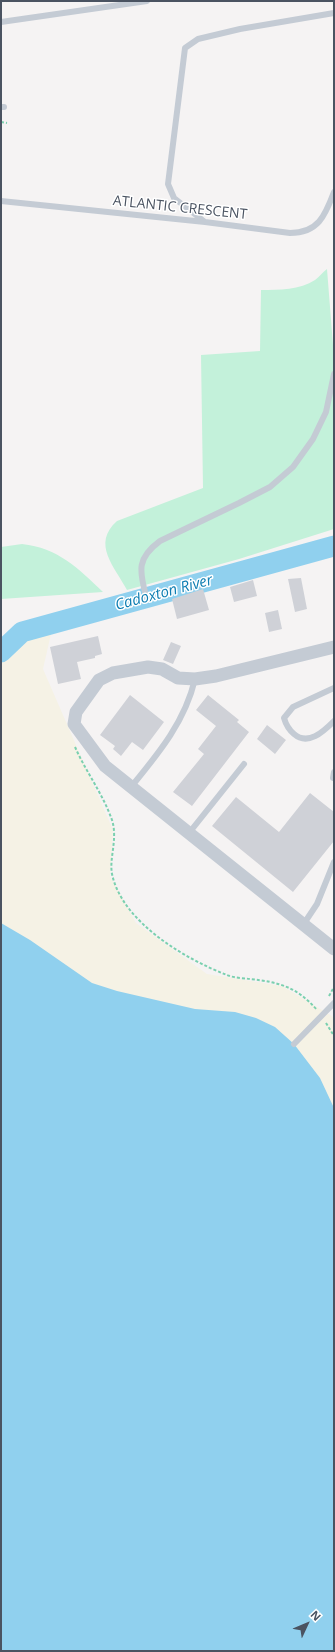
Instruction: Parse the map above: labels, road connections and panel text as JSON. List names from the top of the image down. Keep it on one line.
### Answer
{"streets":{"lane":["ATLANTIC CRESCENT"]},"water":["Cadoxton River"],"north":"top right"}
